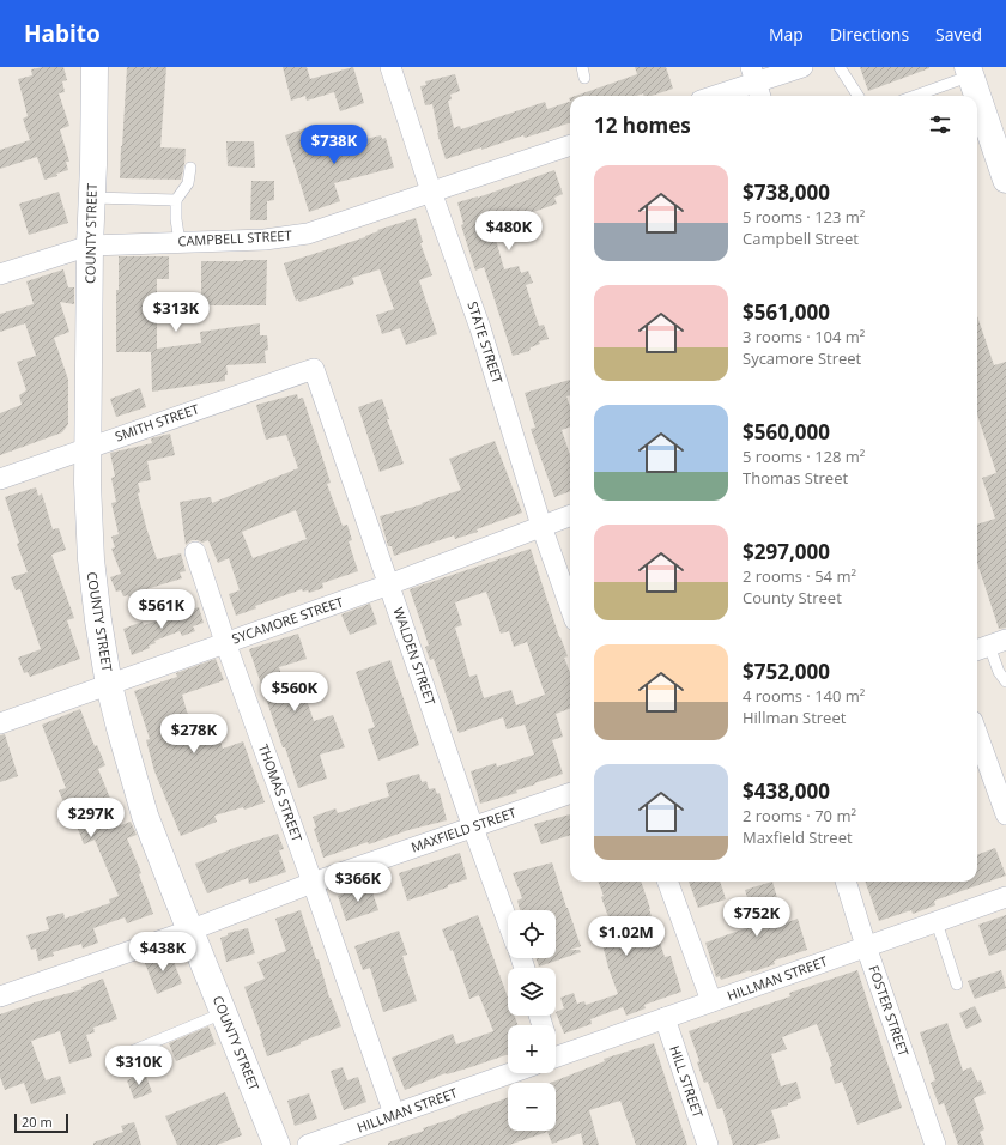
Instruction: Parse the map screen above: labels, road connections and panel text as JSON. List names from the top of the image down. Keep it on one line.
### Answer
{"streets":{"main road":["COUNTY STREET"],"street":["CAMPBELL STREET","STATE STREET","SMITH STREET","SYCAMORE STREET","WALDEN STREET","THOMAS STREET","MAXFIELD STREET","HILLMAN STREET","FOSTER STREET","HILL STREET"]},"crossings":[["COUNTY STREET","CAMPBELL STREET"],["COUNTY STREET","SMITH STREET"],["COUNTY STREET","SYCAMORE STREET"],["COUNTY STREET","MAXFIELD STREET"],["CAMPBELL STREET","STATE STREET"],["STATE STREET","SYCAMORE STREET"],["SMITH STREET","WALDEN STREET"],["SYCAMORE STREET","WALDEN STREET"],["SYCAMORE STREET","THOMAS STREET"],["WALDEN STREET","MAXFIELD STREET"],["THOMAS STREET","MAXFIELD STREET"],["THOMAS STREET","HILLMAN STREET"],["HILLMAN STREET","FOSTER STREET"],["HILLMAN STREET","HILL STREET"]],"scale_bar":"20 m","page":{"header":"Habito","nav":["Map","Directions","Saved"],"heading":"12 homes","price":["$738K","$480K","$313K","$561K","$560K","$278K","$297K","$366K","$752K","$1.02M","$438K","$310K"],"list":[{"name":"$738,000","note":"5 rooms · 123 m² · Campbell Street"},{"name":"$561,000","note":"3 rooms · 104 m² · Sycamore Street"},{"name":"$560,000","note":"5 rooms · 128 m² · Thomas Street"},{"name":"$297,000","note":"2 rooms · 54 m² · County Street"},{"name":"$752,000","note":"4 rooms · 140 m² · Hillman Street"},{"name":"$438,000","note":"2 rooms · 70 m² · Maxfield Street"}],"map_buttons":["+","−"],"scale":"20 m"}}
